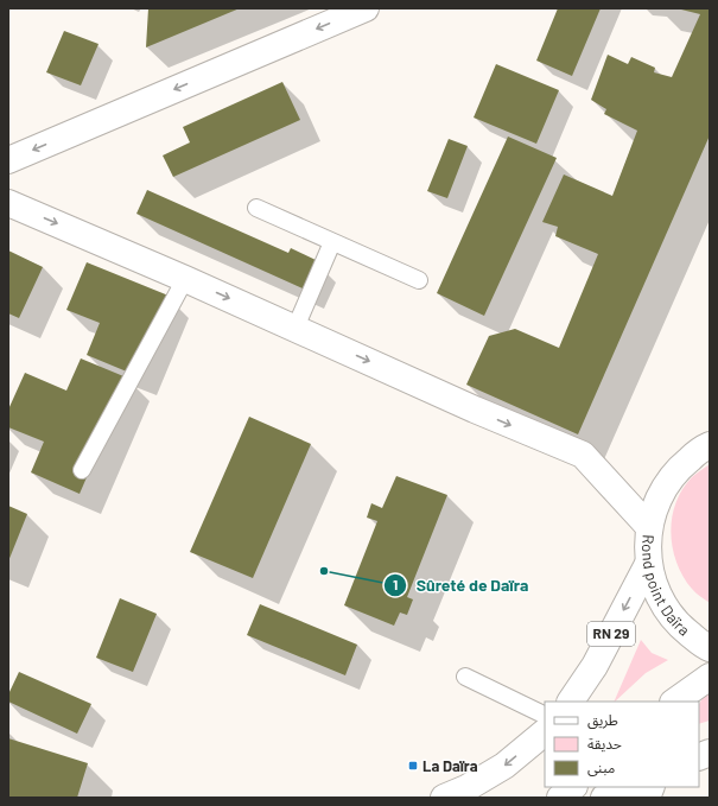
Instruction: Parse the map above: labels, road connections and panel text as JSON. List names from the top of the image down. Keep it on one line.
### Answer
{"streets":{"main road":["Rond point Daïra","RN 29"]},"crossings":[["Rond point Daïra","RN 29"]],"places":{"other":["Sûreté de Daïra"],"transit":["La Daïra"]},"legend":["طريق","حديقة","مبنى"]}
